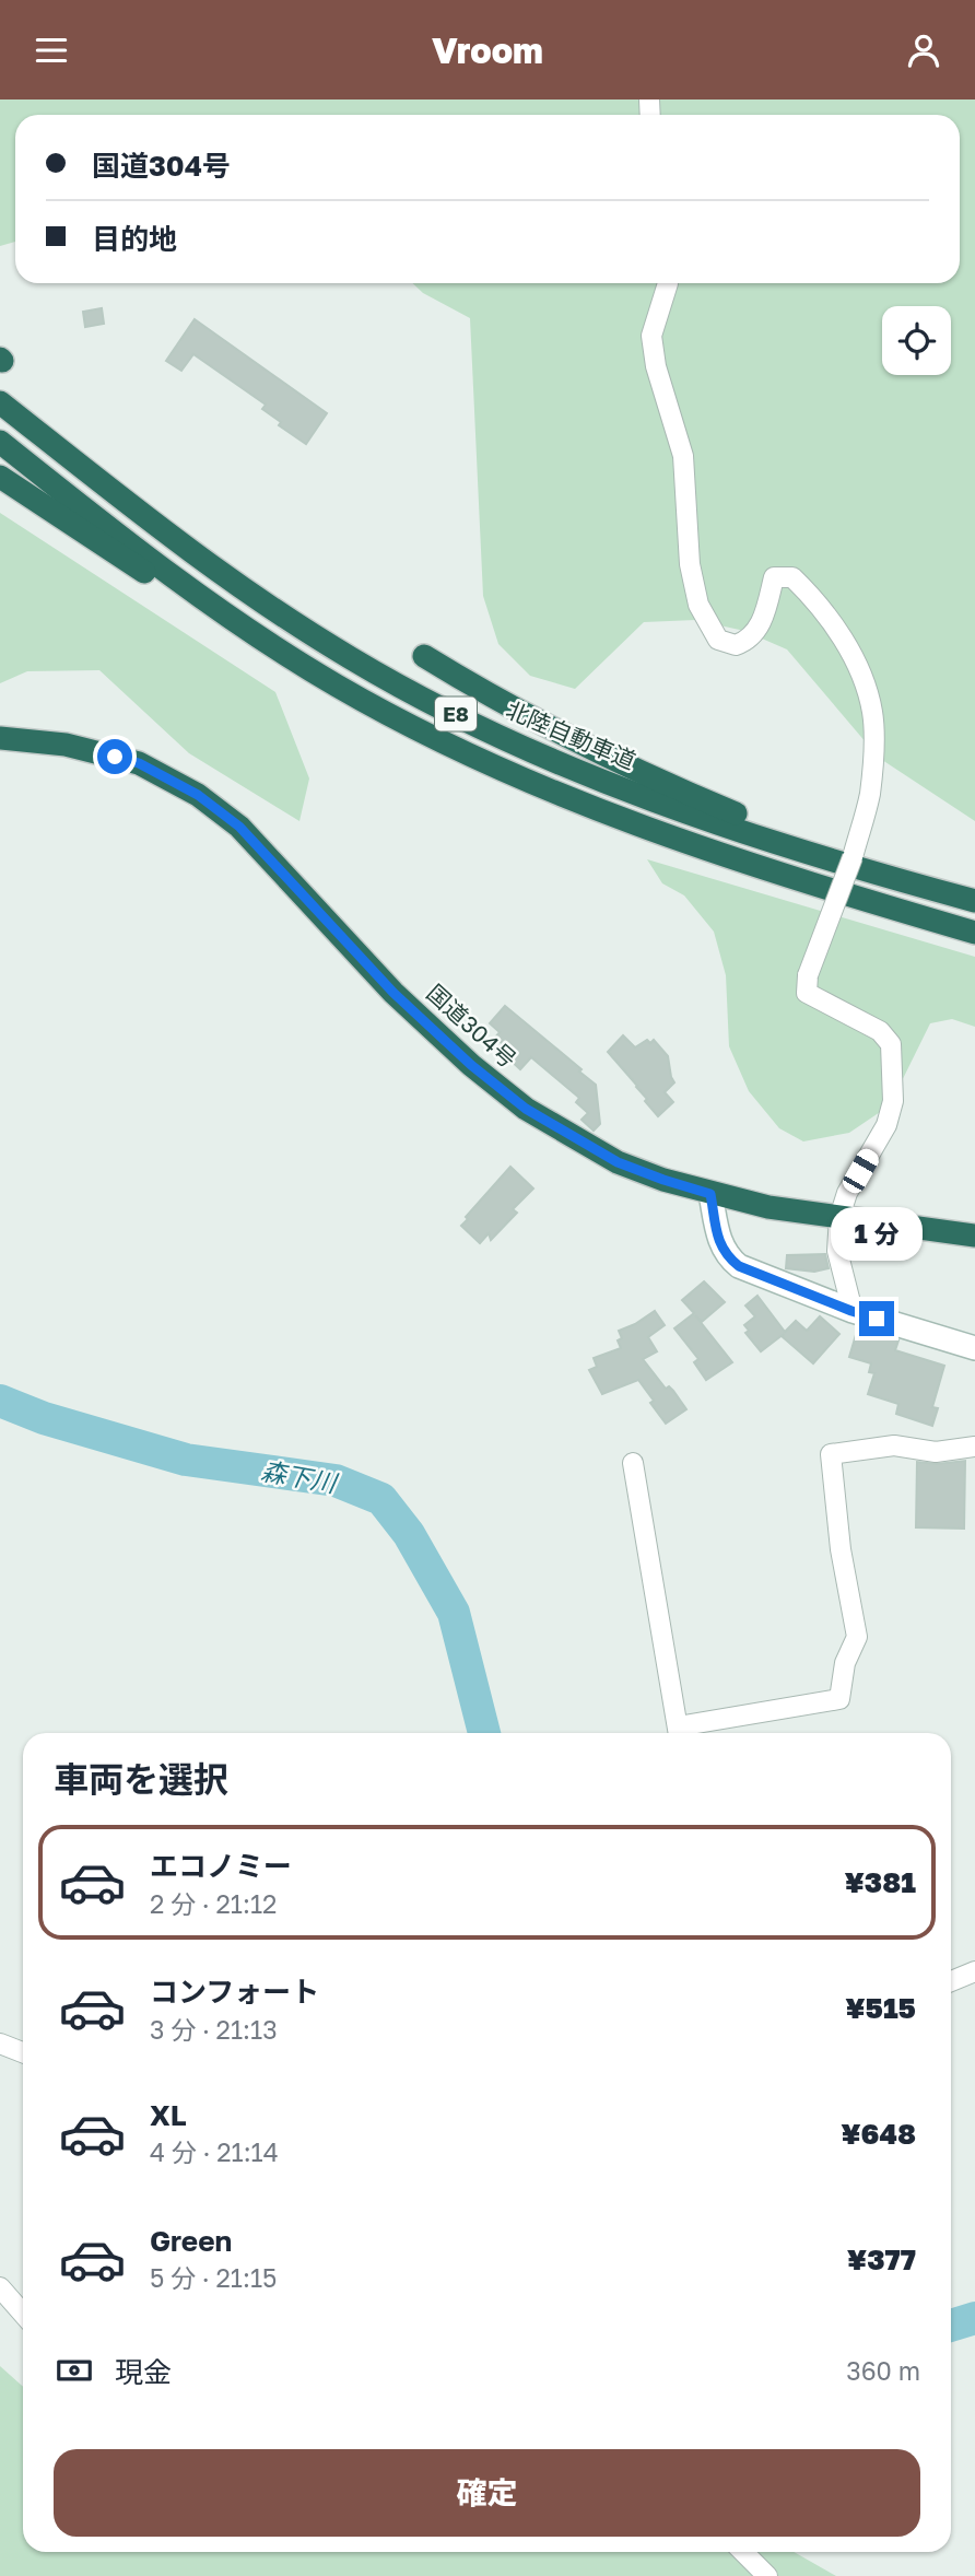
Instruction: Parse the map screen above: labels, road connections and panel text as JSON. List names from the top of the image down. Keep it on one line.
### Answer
{"streets":{"highway":["E8","北陸自動車道","国道304号"]},"water":["森下川"],"page":{"header":"Vroom","banner":["国道304号","目的地"],"bubble":"1 分","heading":"車両を選択","list":[{"name":"エコノミー","note":"2 分 · 21:12","value":"¥381"},{"name":"コンフォート","note":"3 分 · 21:13","value":"¥515"},{"name":"XL","note":"4 分 · 21:14","value":"¥648"},{"name":"Green","note":"5 分 · 21:15","value":"¥377"}],"pay":["現金","360 m"],"buttons":"確定"}}
